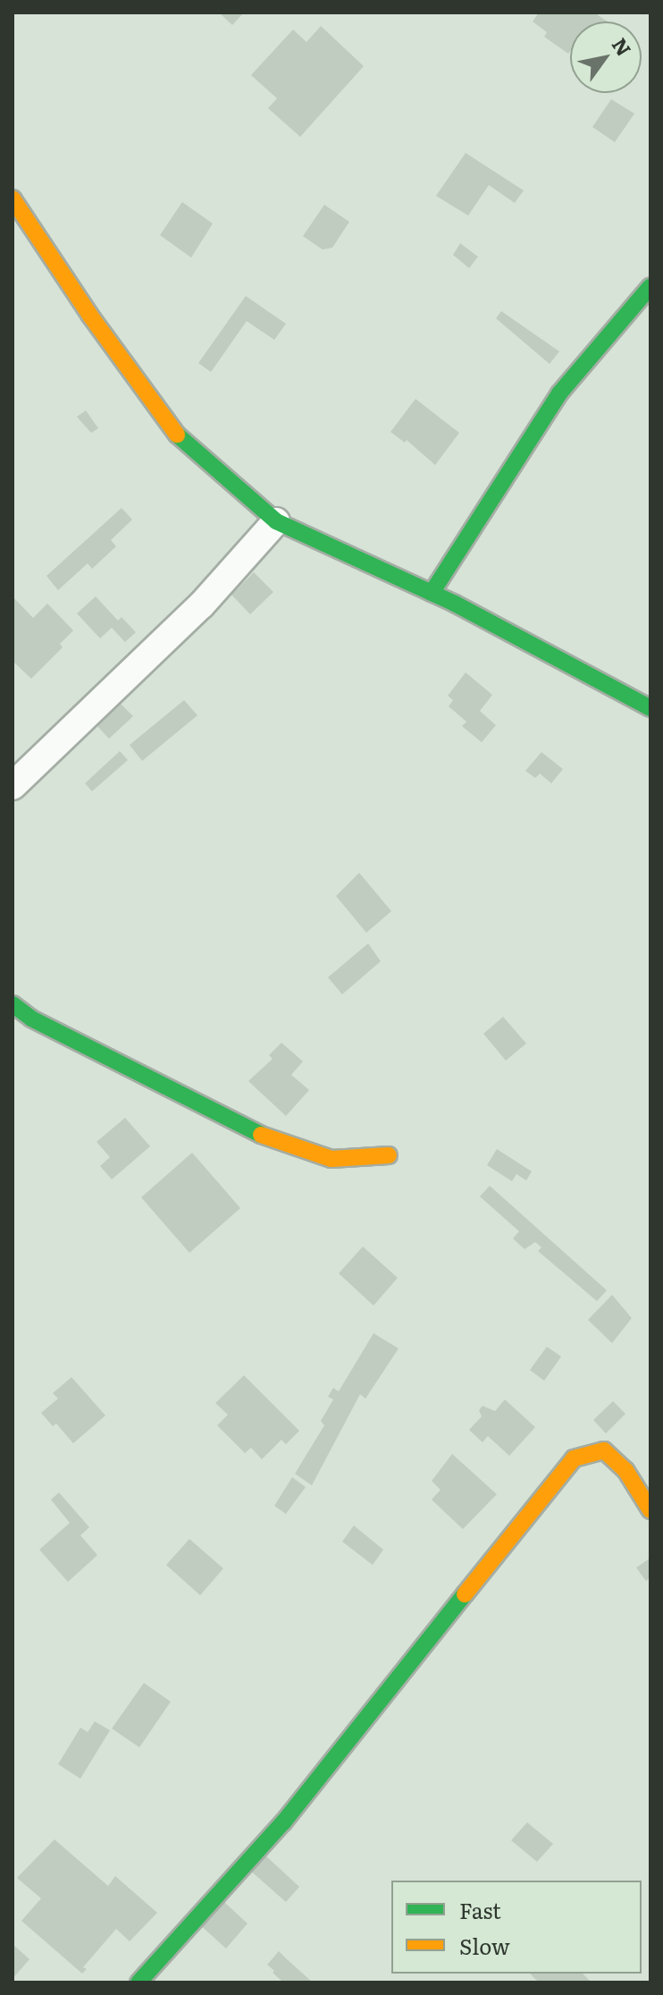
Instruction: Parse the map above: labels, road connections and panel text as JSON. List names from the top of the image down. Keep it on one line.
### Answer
{"legend":["Fast","Slow"],"north":"top right"}
